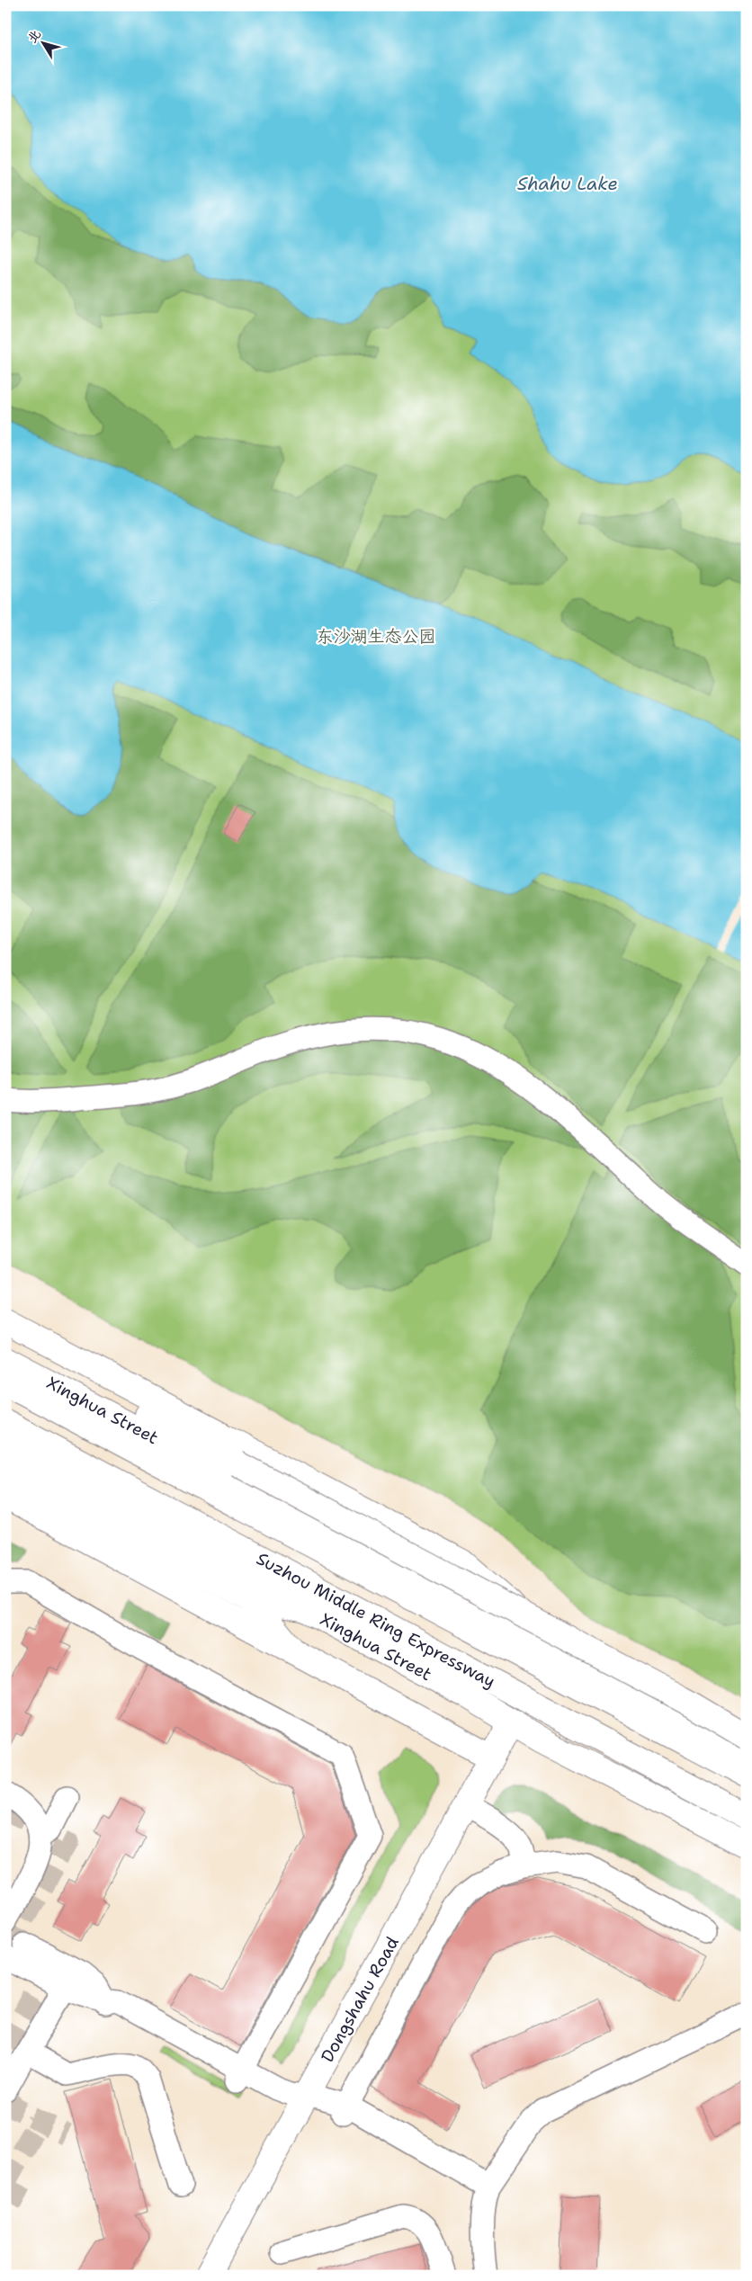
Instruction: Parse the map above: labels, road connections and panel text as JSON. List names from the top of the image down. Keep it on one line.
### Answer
{"streets":{"main road":["Xinghua Street","Suzhou Middle Ring Expressway","Dongshahu Road"]},"crossings":[["Xinghua Street","Dongshahu Road"]],"water":["Shahu Lake"],"parks":["东沙湖生态公园"],"north":"top left"}
